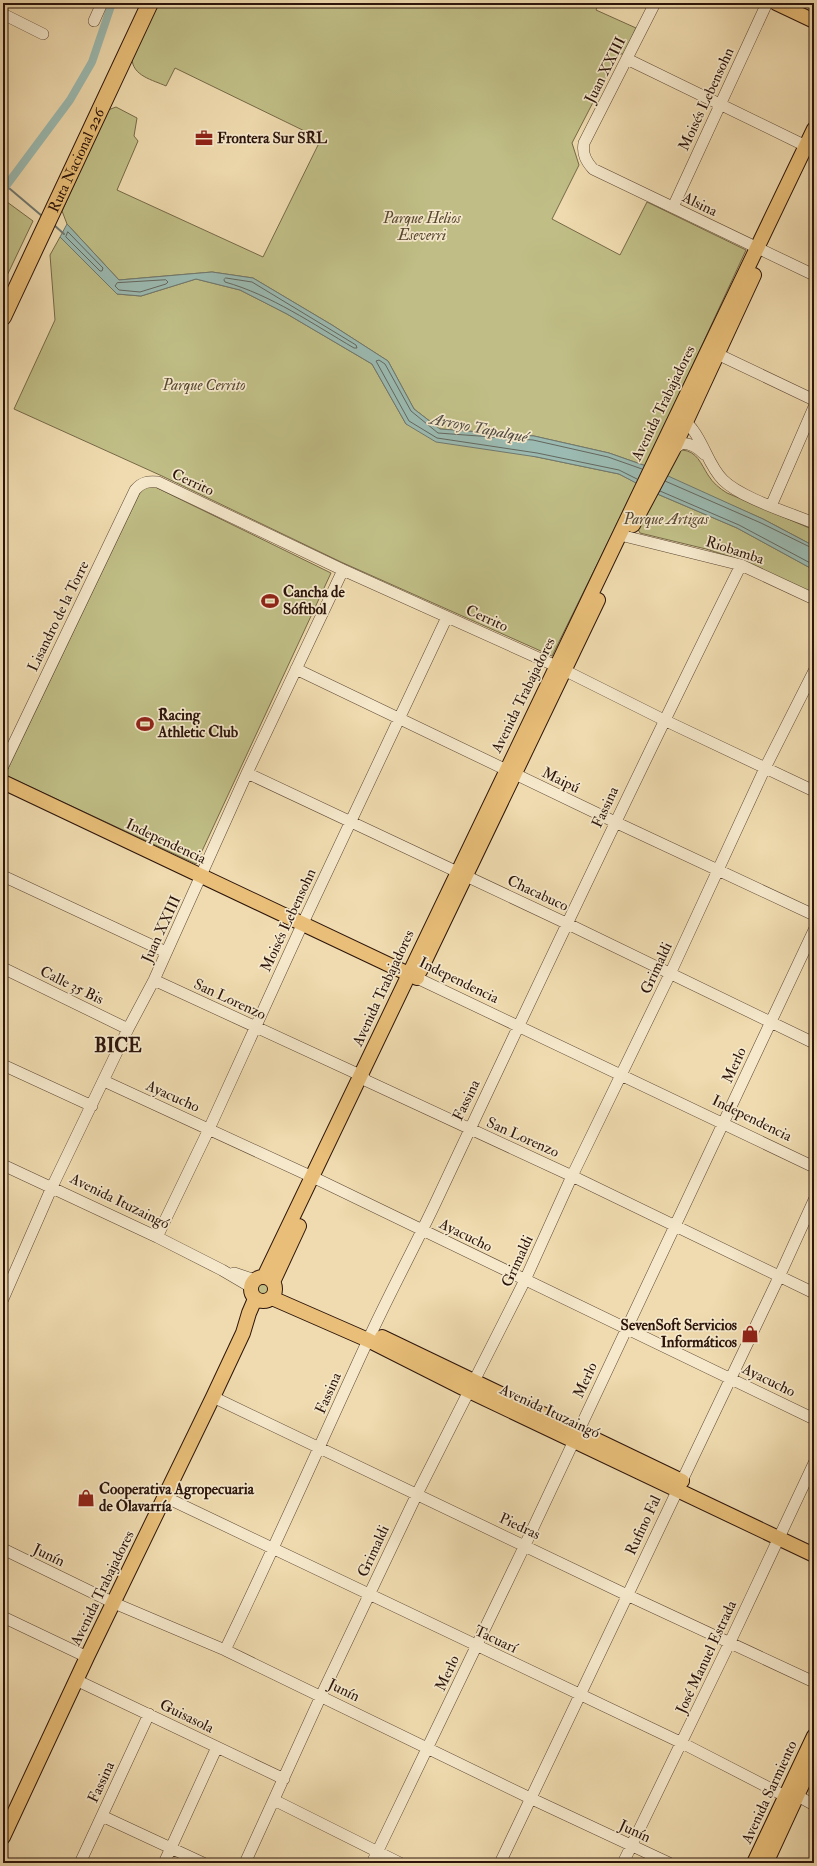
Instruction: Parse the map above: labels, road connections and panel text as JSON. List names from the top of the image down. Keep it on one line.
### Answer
{"streets":{"highway":["Ruta Nacional 226"],"main road":["Avenida Trabajadores","Independencia","Avenida Ituzaingó","Avenida Sarmiento"],"street":["Juan XXIII","Moisés Lebensohn","Alsina","Cerrito","Riobamba","Lisandro de la Torre","Maipú","Fassina","Chacabuco","Grimaldi","Calle 35 Bis","San Lorenzo","Merlo","Ayacucho","Rufino Fal","Piedras","Junín","Tacuarí","José Manuel Estrada","Guisasola"]},"crossings":[["Juan XXIII","Alsina"],["Juan XXIII","Cerrito"],["Juan XXIII","Maipú"],["Juan XXIII","Independencia"],["Juan XXIII","Chacabuco"],["Juan XXIII","Calle 35 Bis"],["Juan XXIII","San Lorenzo"],["Juan XXIII","Ayacucho"],["Juan XXIII","Avenida Ituzaingó"],["Moisés Lebensohn","Alsina"],["Moisés Lebensohn","Cerrito"],["Moisés Lebensohn","Maipú"],["Moisés Lebensohn","Independencia"],["Moisés Lebensohn","Chacabuco"],["Moisés Lebensohn","San Lorenzo"],["Moisés Lebensohn","Ayacucho"],["Moisés Lebensohn","Avenida Ituzaingó"],["Alsina","Avenida Trabajadores"],["Avenida Trabajadores","Cerrito"],["Avenida Trabajadores","Riobamba"],["Avenida Trabajadores","Maipú"],["Avenida Trabajadores","Independencia"],["Avenida Trabajadores","Chacabuco"],["Avenida Trabajadores","San Lorenzo"],["Avenida Trabajadores","Ayacucho"],["Avenida Trabajadores","Avenida Ituzaingó"],["Avenida Trabajadores","Piedras"],["Avenida Trabajadores","Junín"],["Avenida Trabajadores","Tacuarí"],["Avenida Trabajadores","Guisasola"],["Cerrito","Lisandro de la Torre"],["Cerrito","Fassina"],["Cerrito","Grimaldi"],["Riobamba","Fassina"],["Maipú","Fassina"],["Maipú","Grimaldi"],["Fassina","Independencia"],["Fassina","Chacabuco"],["Fassina","San Lorenzo"],["Fassina","Ayacucho"],["Fassina","Avenida Ituzaingó"],["Fassina","Piedras"],["Fassina","Junín"],["Fassina","Tacuarí"],["Fassina","Guisasola"],["Independencia","Grimaldi"],["Independencia","Merlo"],["Chacabuco","Grimaldi"],["Chacabuco","Merlo"],["Grimaldi","San Lorenzo"],["Grimaldi","Ayacucho"],["Grimaldi","Avenida Ituzaingó"],["Grimaldi","Piedras"],["Grimaldi","Junín"],["Grimaldi","Tacuarí"],["Grimaldi","Guisasola"],["San Lorenzo","Merlo"],["San Lorenzo","Rufino Fal"],["Merlo","Ayacucho"],["Merlo","Avenida Ituzaingó"],["Merlo","Piedras"],["Merlo","Junín"],["Merlo","Tacuarí"],["Ayacucho","Rufino Fal"],["Avenida Ituzaingó","Rufino Fal"],["Avenida Ituzaingó","José Manuel Estrada"],["Rufino Fal","Piedras"],["Rufino Fal","Junín"],["Rufino Fal","Tacuarí"],["Piedras","José Manuel Estrada"],["Junín","José Manuel Estrada"],["Tacuarí","José Manuel Estrada"],["Tacuarí","Avenida Sarmiento"]],"districts":["BICE"],"water":["Arroyo Tapalqué"],"parks":["Parque Helios Eseverri","Parque Cerrito","Parque Artigas"],"places":{"office":["Frontera Sur SRL"],"sports":["Cancha de Sóftbol","Racing Athletic Club"],"shop":["SevenSoft Servicios Informáticos","Cooperativa Agropecuaria de Olavarría"]}}
